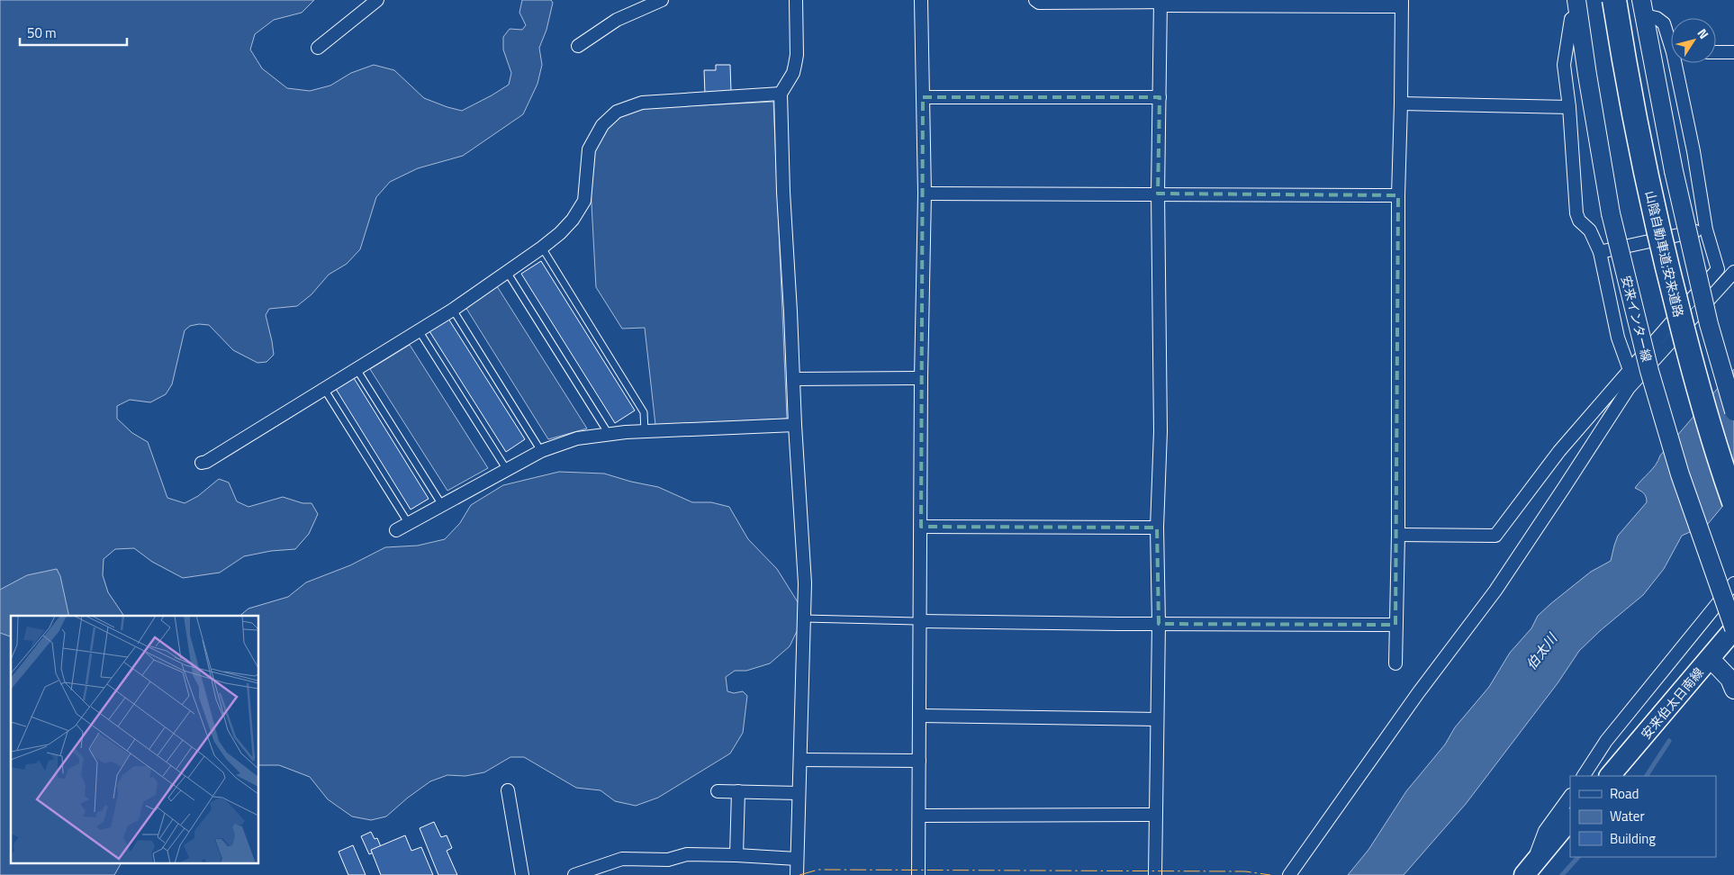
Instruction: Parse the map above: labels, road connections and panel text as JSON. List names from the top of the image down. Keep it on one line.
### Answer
{"streets":{"highway":["山陰自動車道;安来道路"],"main road":["安来インター線","安来伯太日南線"]},"crossings":[["安来インター線","安来伯太日南線"]],"water":["伯太川"],"legend":["Road","Water","Building"],"scale_bar":"50 m","north":"top right"}
